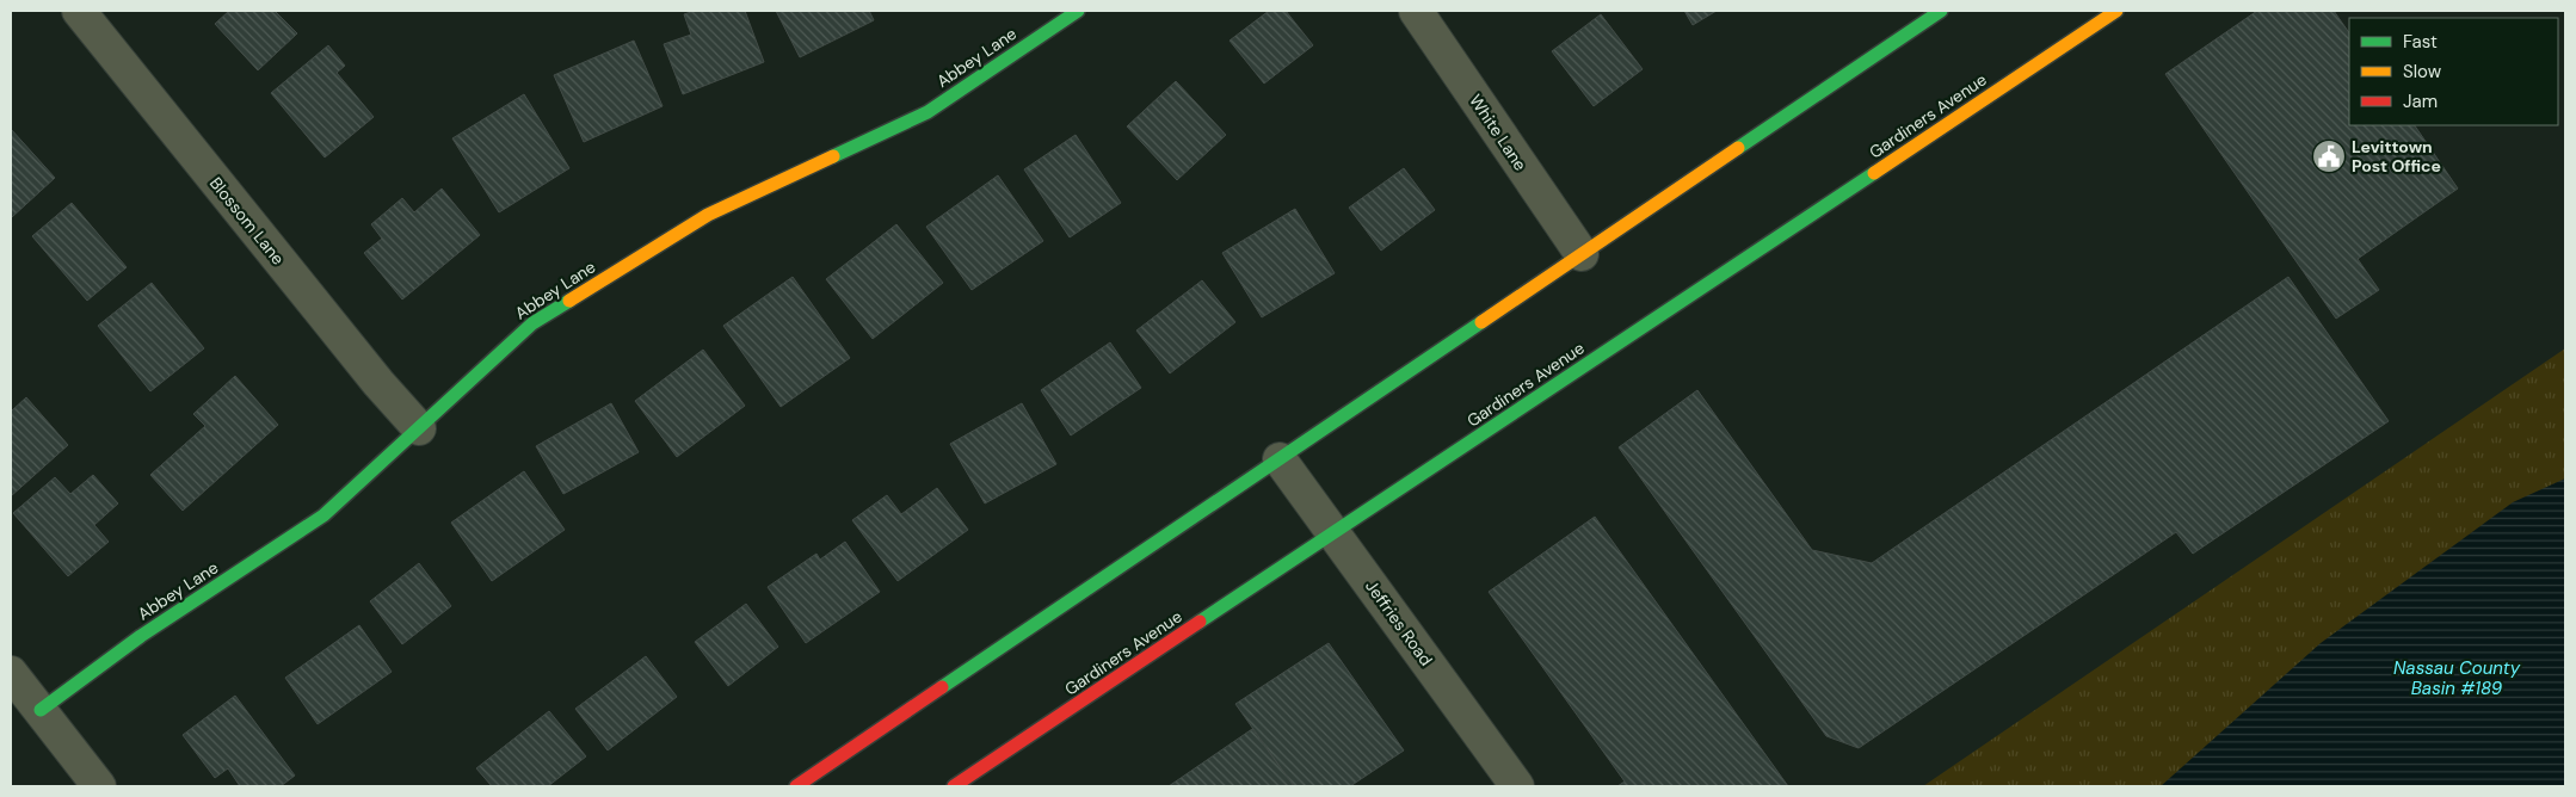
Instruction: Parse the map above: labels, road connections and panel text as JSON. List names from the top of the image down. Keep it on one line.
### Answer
{"streets":{"street":["Abbey Lane","Gardiners Avenue","White Lane","Blossom Lane","Jeffries Road"]},"crossings":[["Abbey Lane","Blossom Lane"],["Gardiners Avenue","Jeffries Road"]],"water":["Nassau County Basin #189"],"places":{"public building":["Levittown Post Office"]},"legend":["Fast","Slow","Jam"]}
